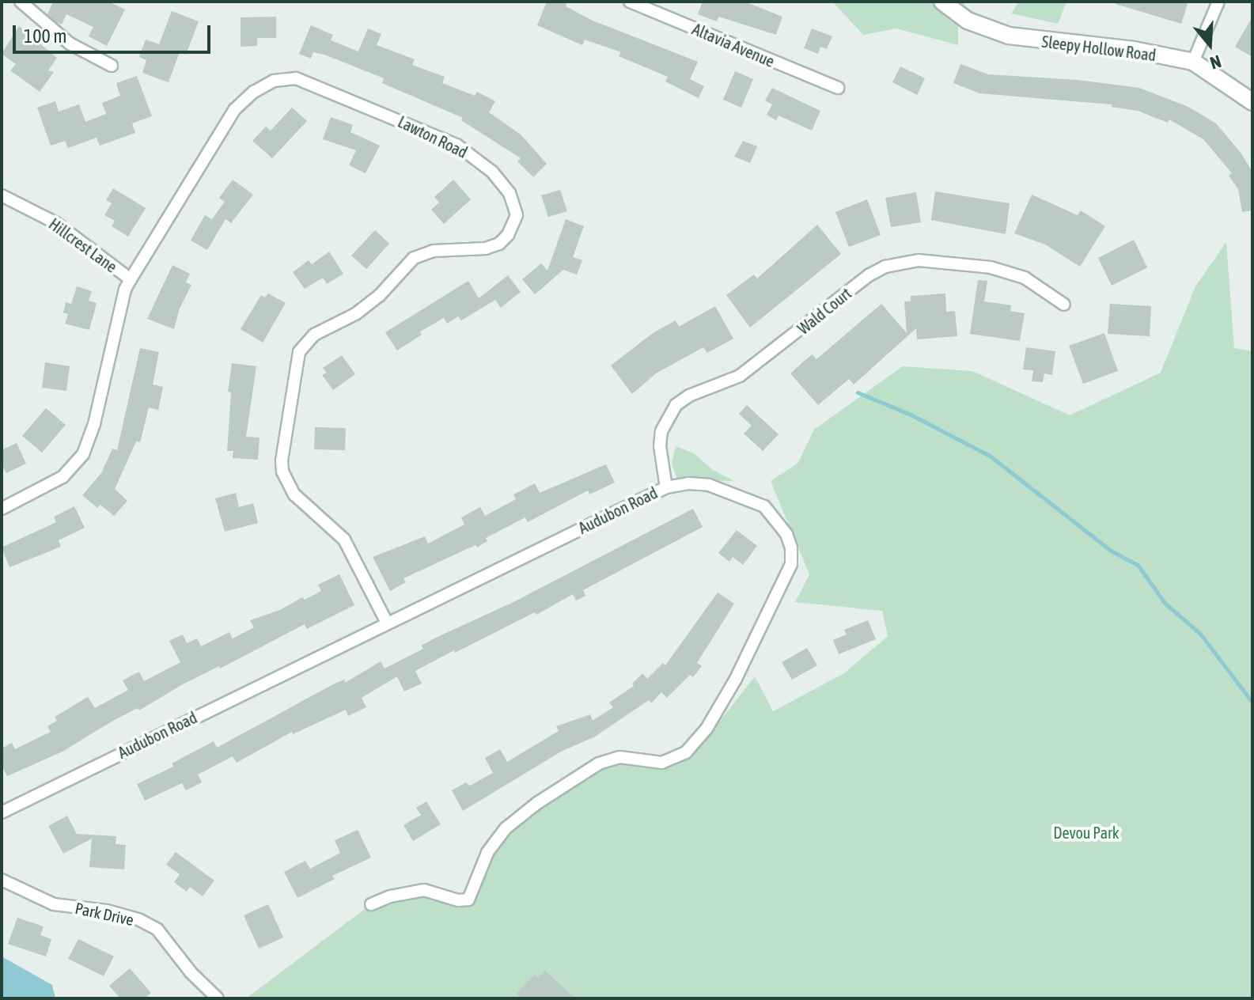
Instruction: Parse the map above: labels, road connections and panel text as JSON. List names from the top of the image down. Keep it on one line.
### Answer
{"streets":{"main road":["Sleepy Hollow Road"],"street":["Altavia Avenue","Lawton Road","Hillcrest Lane","Wald Court","Audubon Road","Park Drive"]},"crossings":[["Lawton Road","Hillcrest Lane"],["Lawton Road","Audubon Road"],["Wald Court","Audubon Road"]],"parks":["Devou Park"],"scale_bar":"100 m","north":"bottom"}
